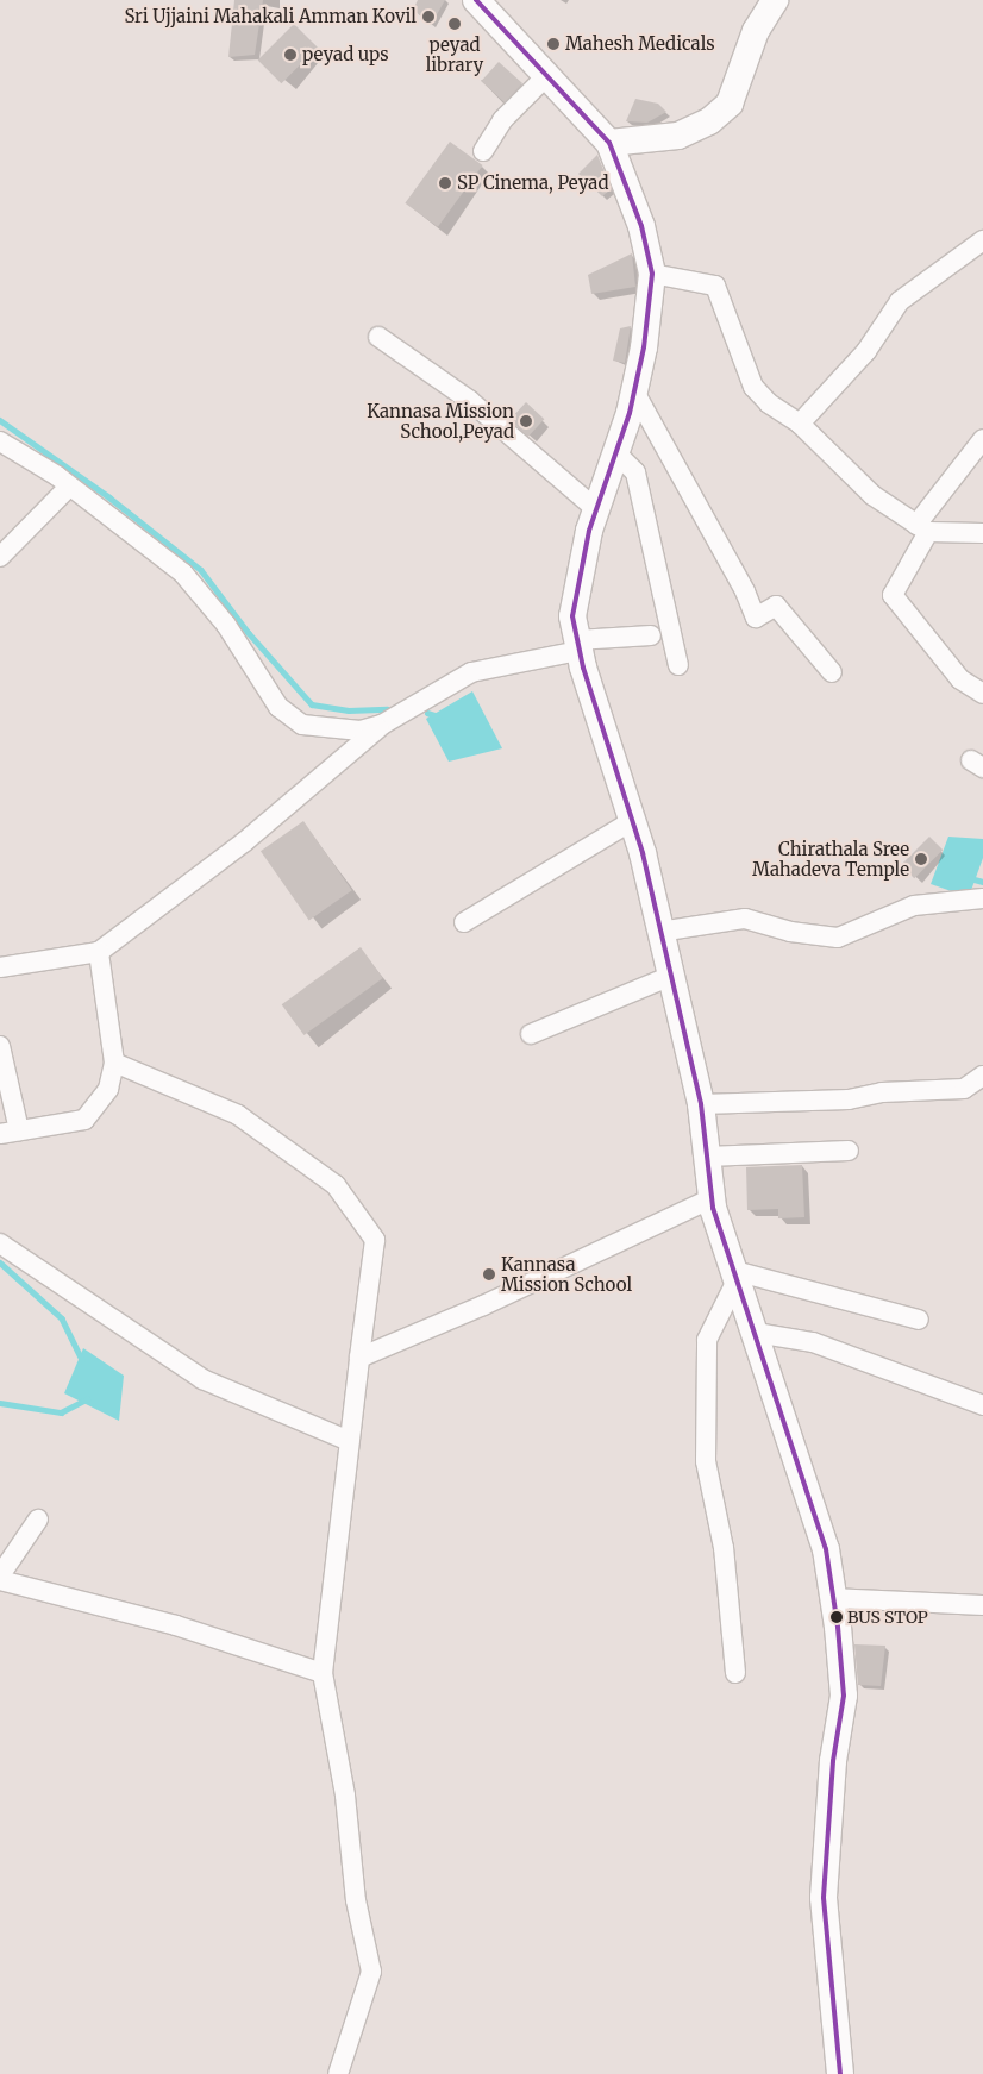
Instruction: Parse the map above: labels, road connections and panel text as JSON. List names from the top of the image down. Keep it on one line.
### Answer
{"places":["Sri Ujjaini Mahakali Amman Kovil","peyad library","Mahesh Medicals","peyad ups","SP Cinema, Peyad","Kannasa Mission School,Peyad","Chirathala Sree Mahadeva Temple","Kannasa Mission School","BUS STOP"]}
